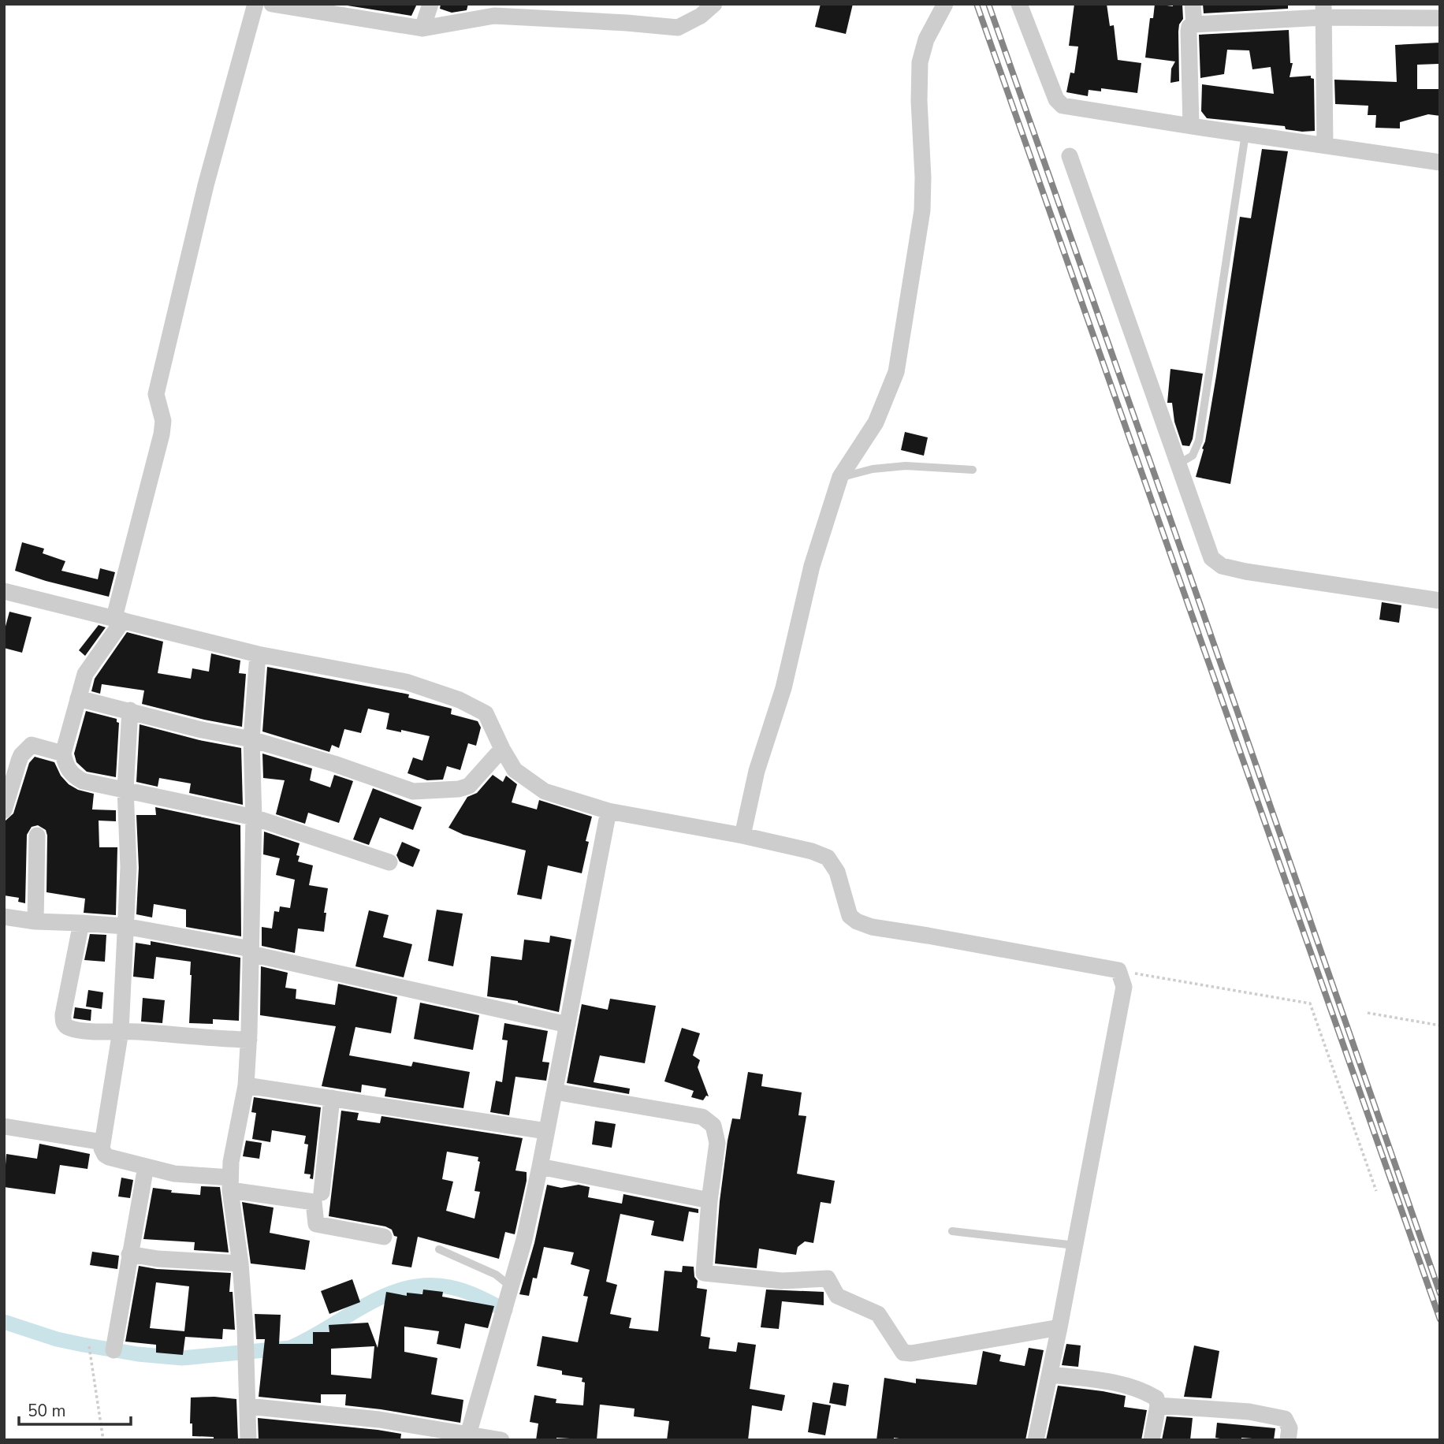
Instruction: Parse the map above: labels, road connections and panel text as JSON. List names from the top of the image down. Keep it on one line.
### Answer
{"scale_bar":"50 m"}
